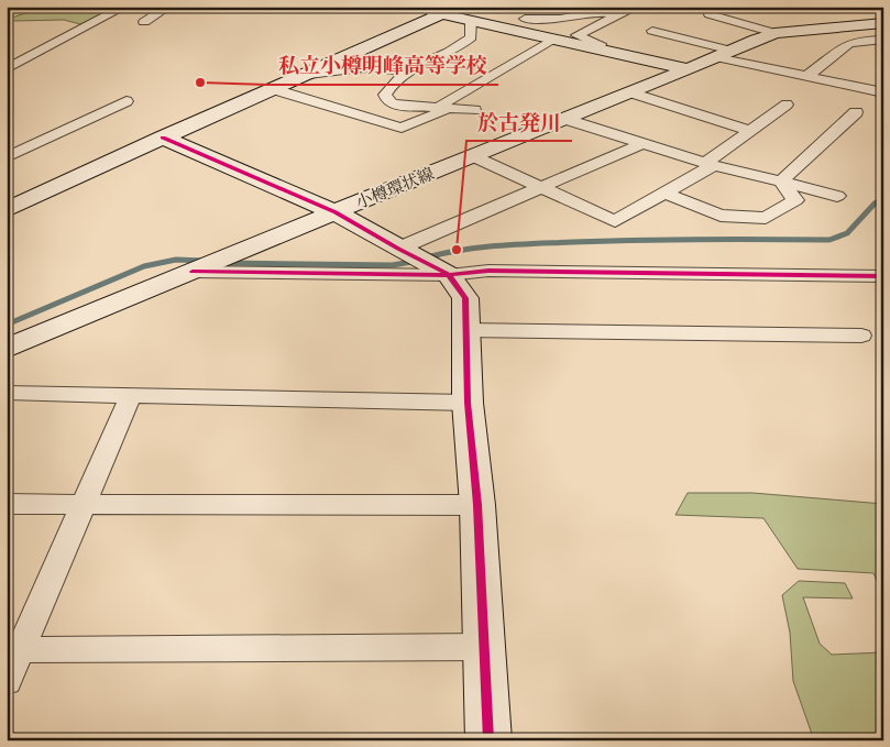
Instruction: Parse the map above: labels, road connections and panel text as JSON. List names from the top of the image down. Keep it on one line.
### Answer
{"streets":{"street":["小樽環状線"]},"places":["私立小樽明峰高等学校","於古発川"]}
